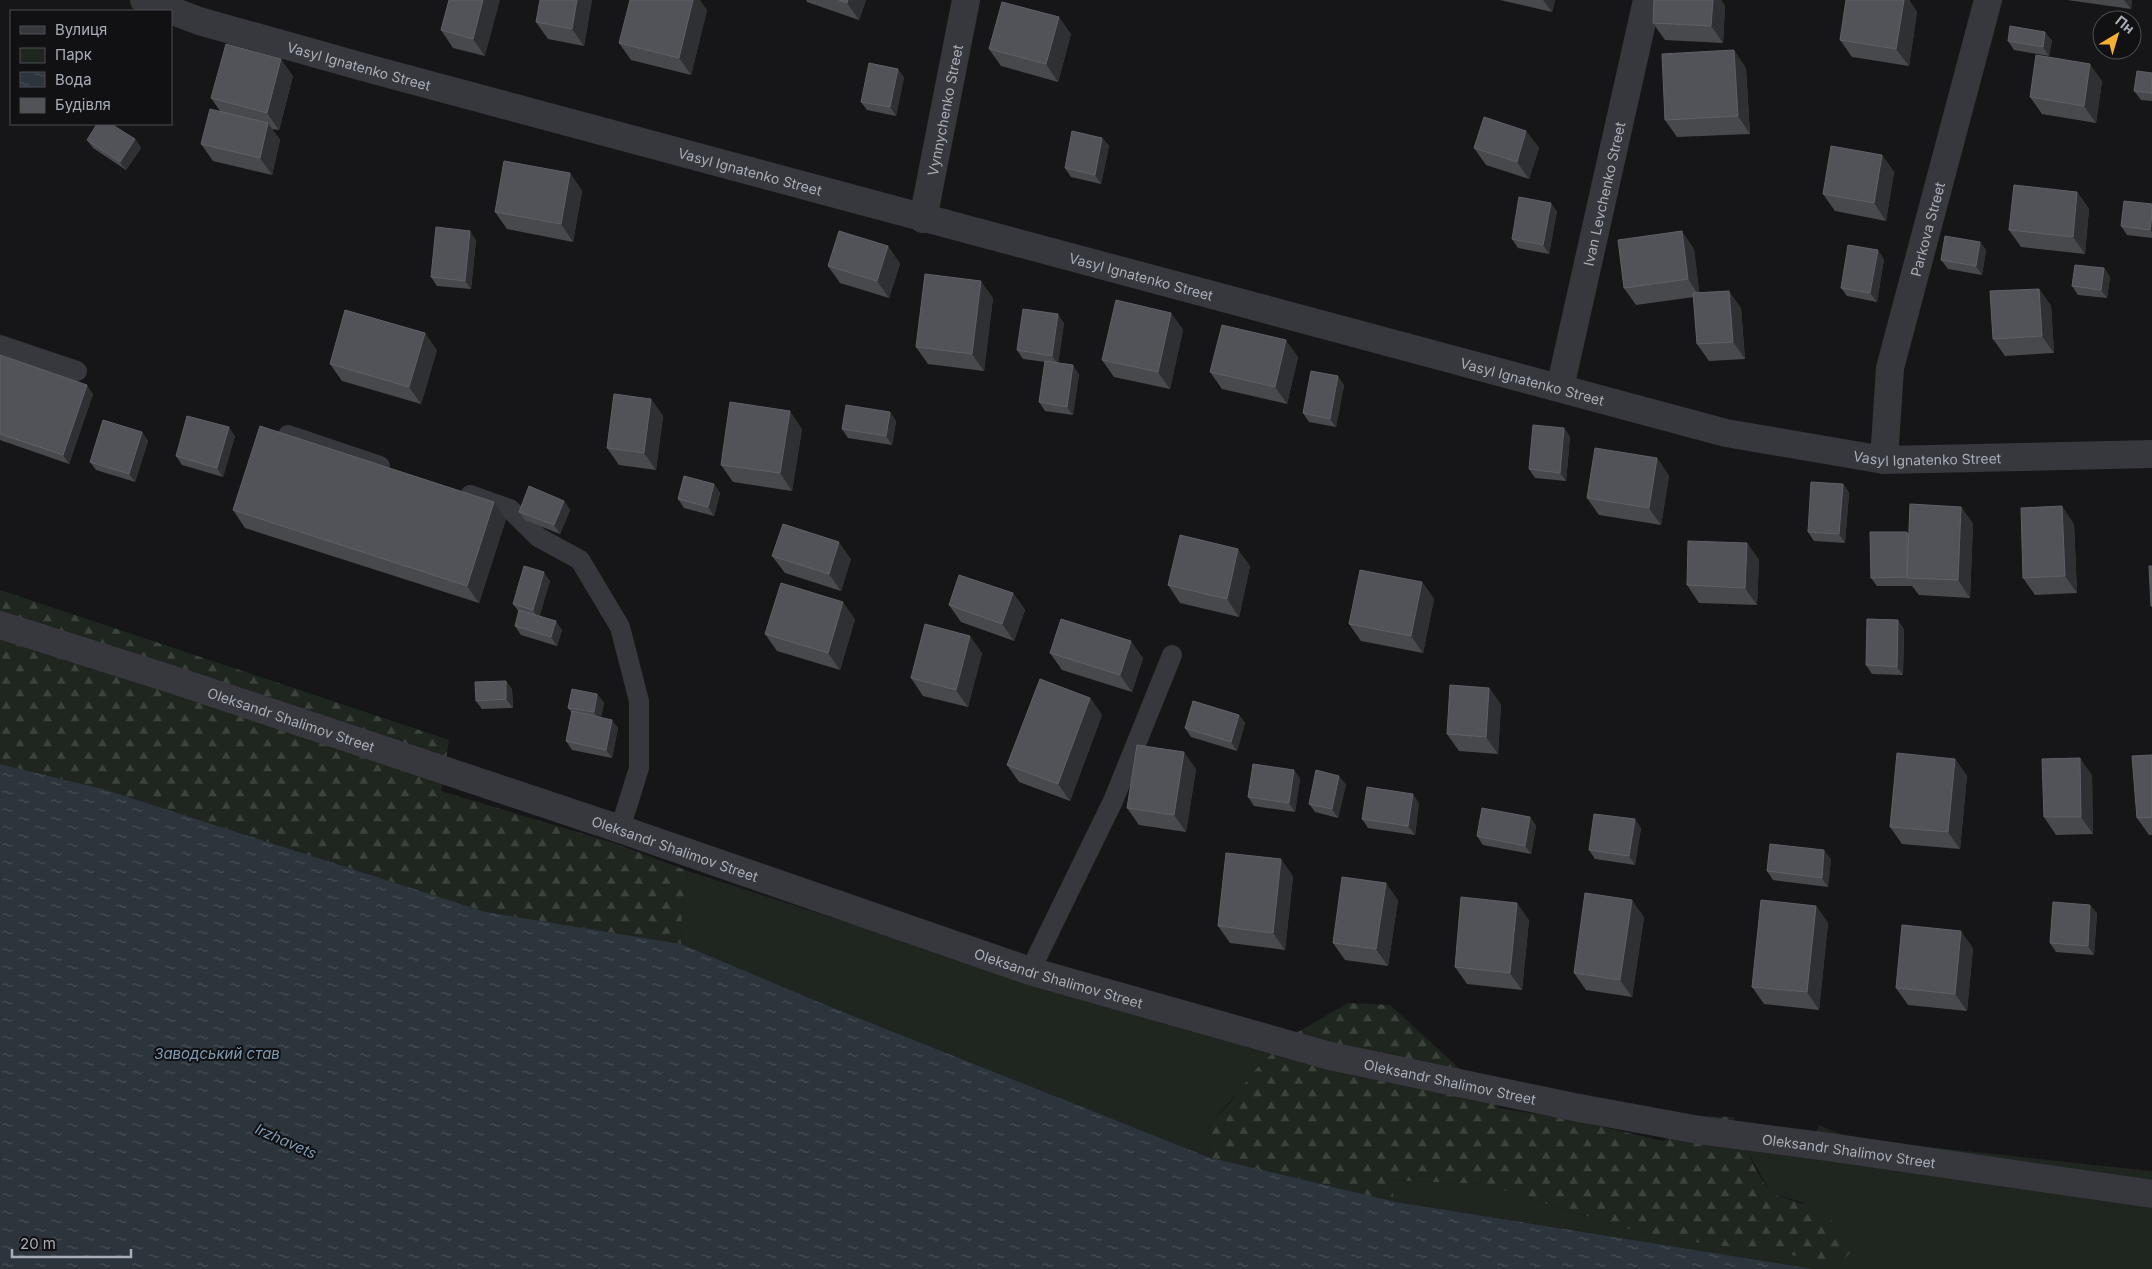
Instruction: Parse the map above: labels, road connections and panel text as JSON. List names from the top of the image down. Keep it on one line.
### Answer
{"streets":{"street":["Vasyl Ignatenko Street","Vynnychenko Street","Ivan Levchenko Street","Parkova Street","Oleksandr Shalimov Street"]},"crossings":[["Vasyl Ignatenko Street","Vynnychenko Street"],["Vasyl Ignatenko Street","Ivan Levchenko Street"],["Vasyl Ignatenko Street","Parkova Street"]],"water":["Заводський став","Irzhavets"],"legend":["Вулиця","Парк","Вода","Будівля"],"scale_bar":"20 m","north":"top right"}
